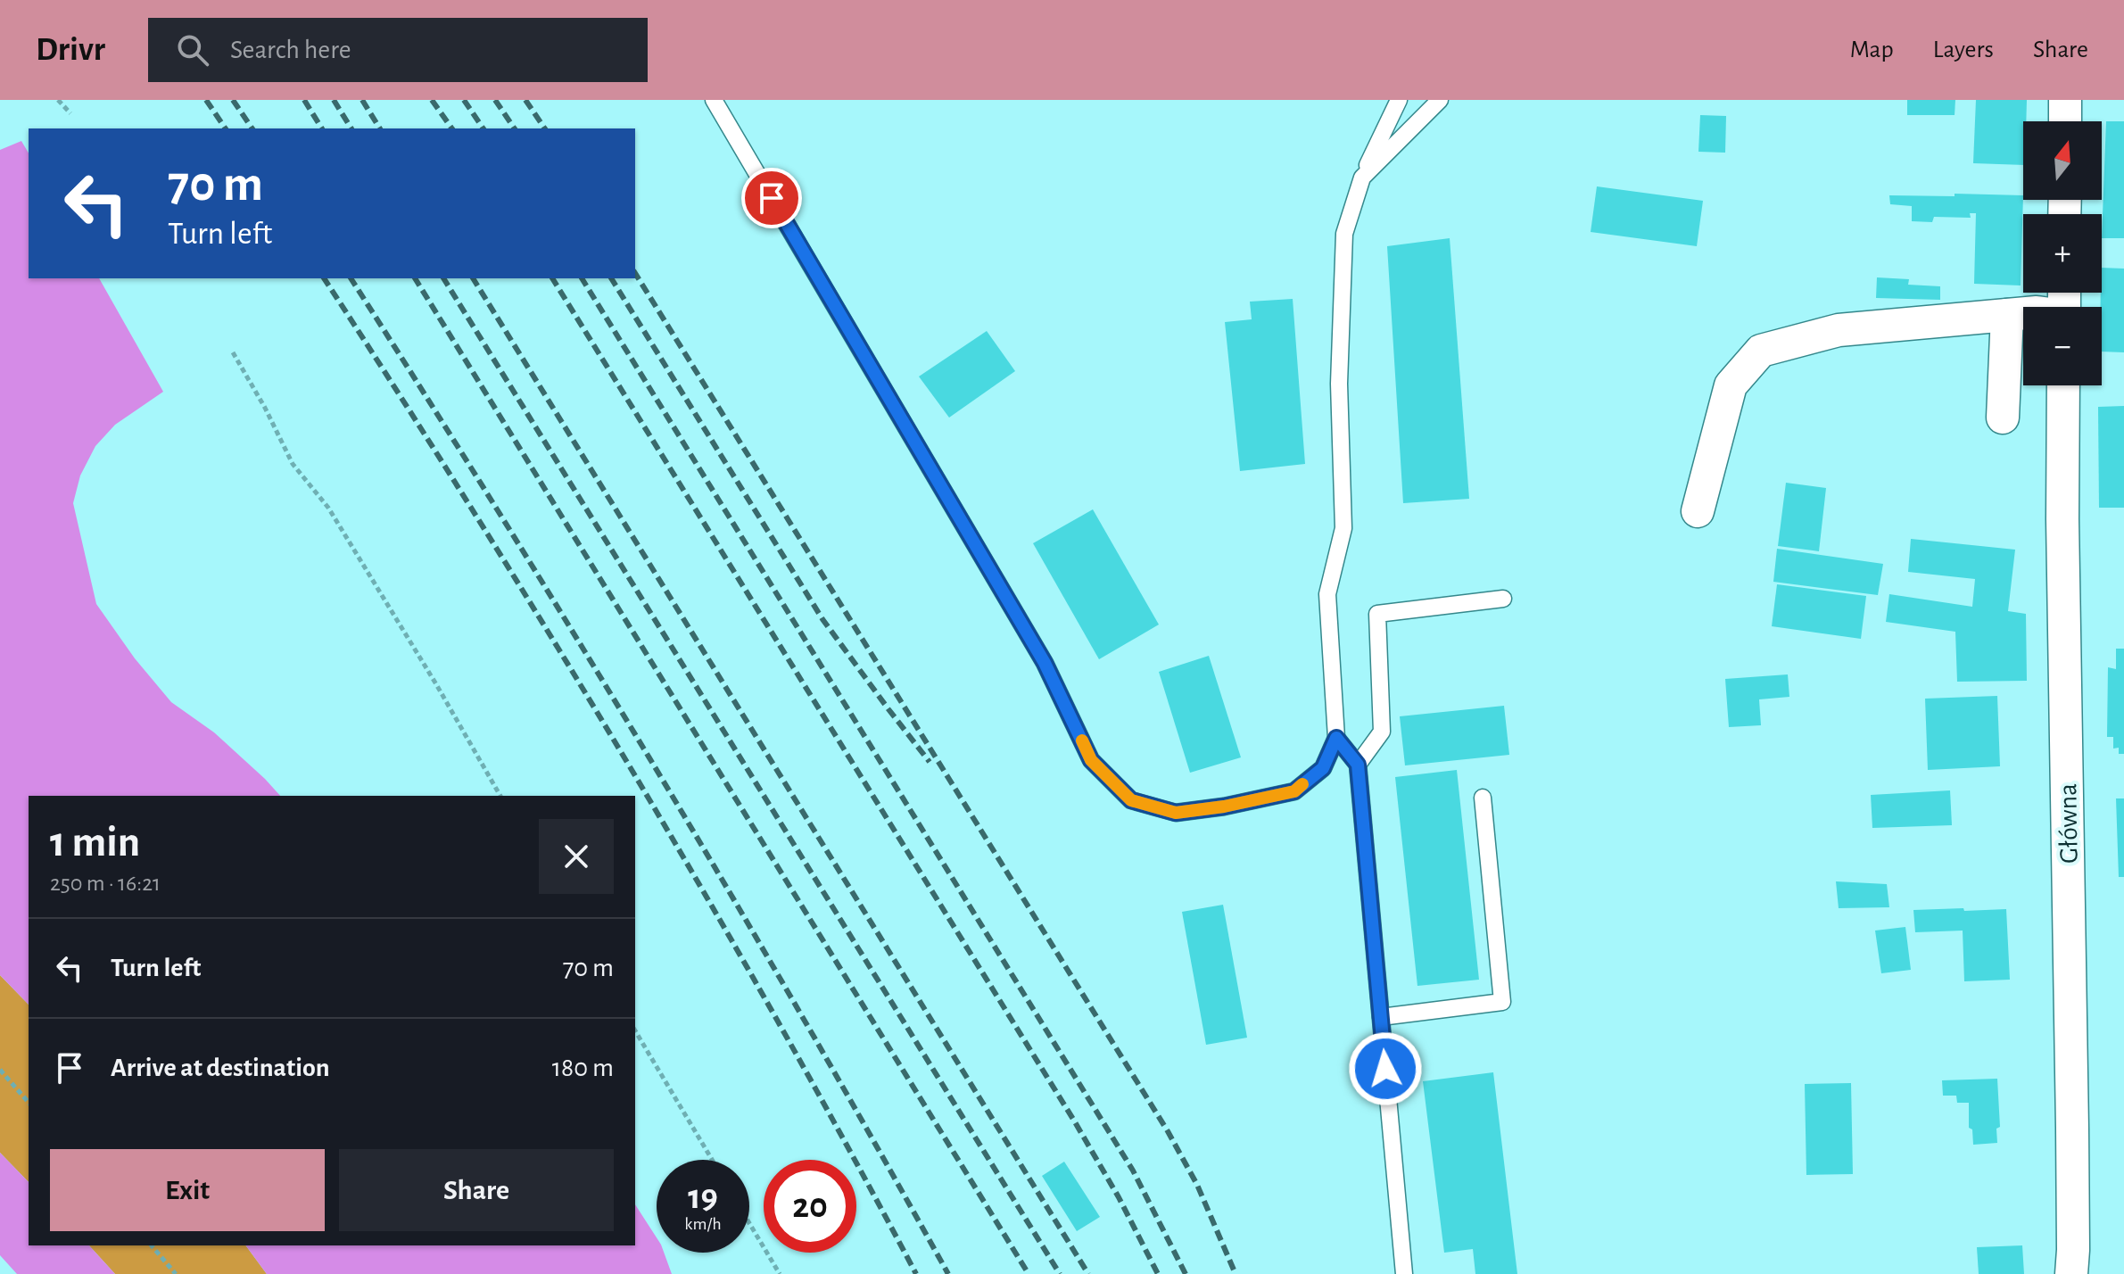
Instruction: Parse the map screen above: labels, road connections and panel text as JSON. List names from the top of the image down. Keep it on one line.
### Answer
{"streets":{"street":["Główna"]},"north":"top","page":{"header":"Drivr","search":"Search here","nav":["Map","Layers","Share"],"map_buttons":["+","−"],"turn":["70 m","Turn left"],"heading":["1 min","250 m · 16:21"],"list":[{"name":"Turn left","value":"70 m"},{"name":"Arrive at destination","value":"180 m"}],"buttons":["Exit","Share"],"speed":"19 km/h","limit":"20"}}
